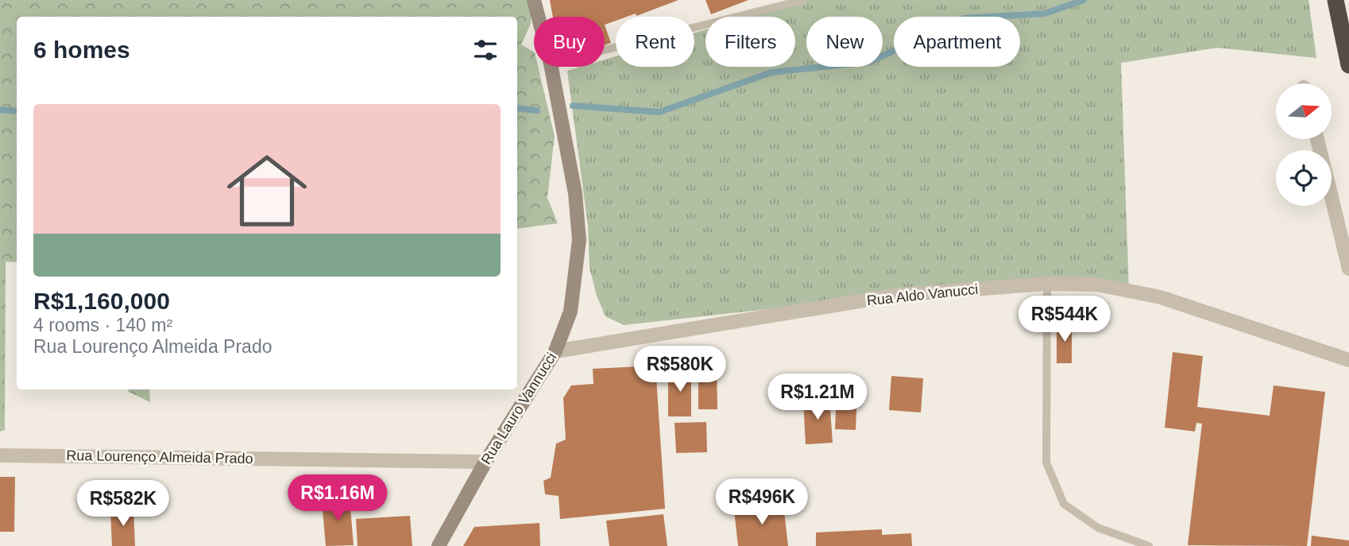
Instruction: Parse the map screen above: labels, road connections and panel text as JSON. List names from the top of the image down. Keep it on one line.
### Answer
{"streets":{"street":["Rua Aldo Vanucci","Rua Lauro Vannucci","Rua Lourenço Almeida Prado"]},"crossings":[["Rua Aldo Vanucci","Rua Lauro Vannucci"],["Rua Lauro Vannucci","Rua Lourenço Almeida Prado"]],"north":"right","page":{"chip":["Buy","Rent","Filters","New","Apartment"],"heading":"6 homes","list":[{"name":"R$1,160,000","note":"4 rooms · 140 m² · Rua Lourenço Almeida Prado"}],"price":["R$544K","R$580K","R$1.21M","R$1.16M","R$496K","R$582K"]}}
